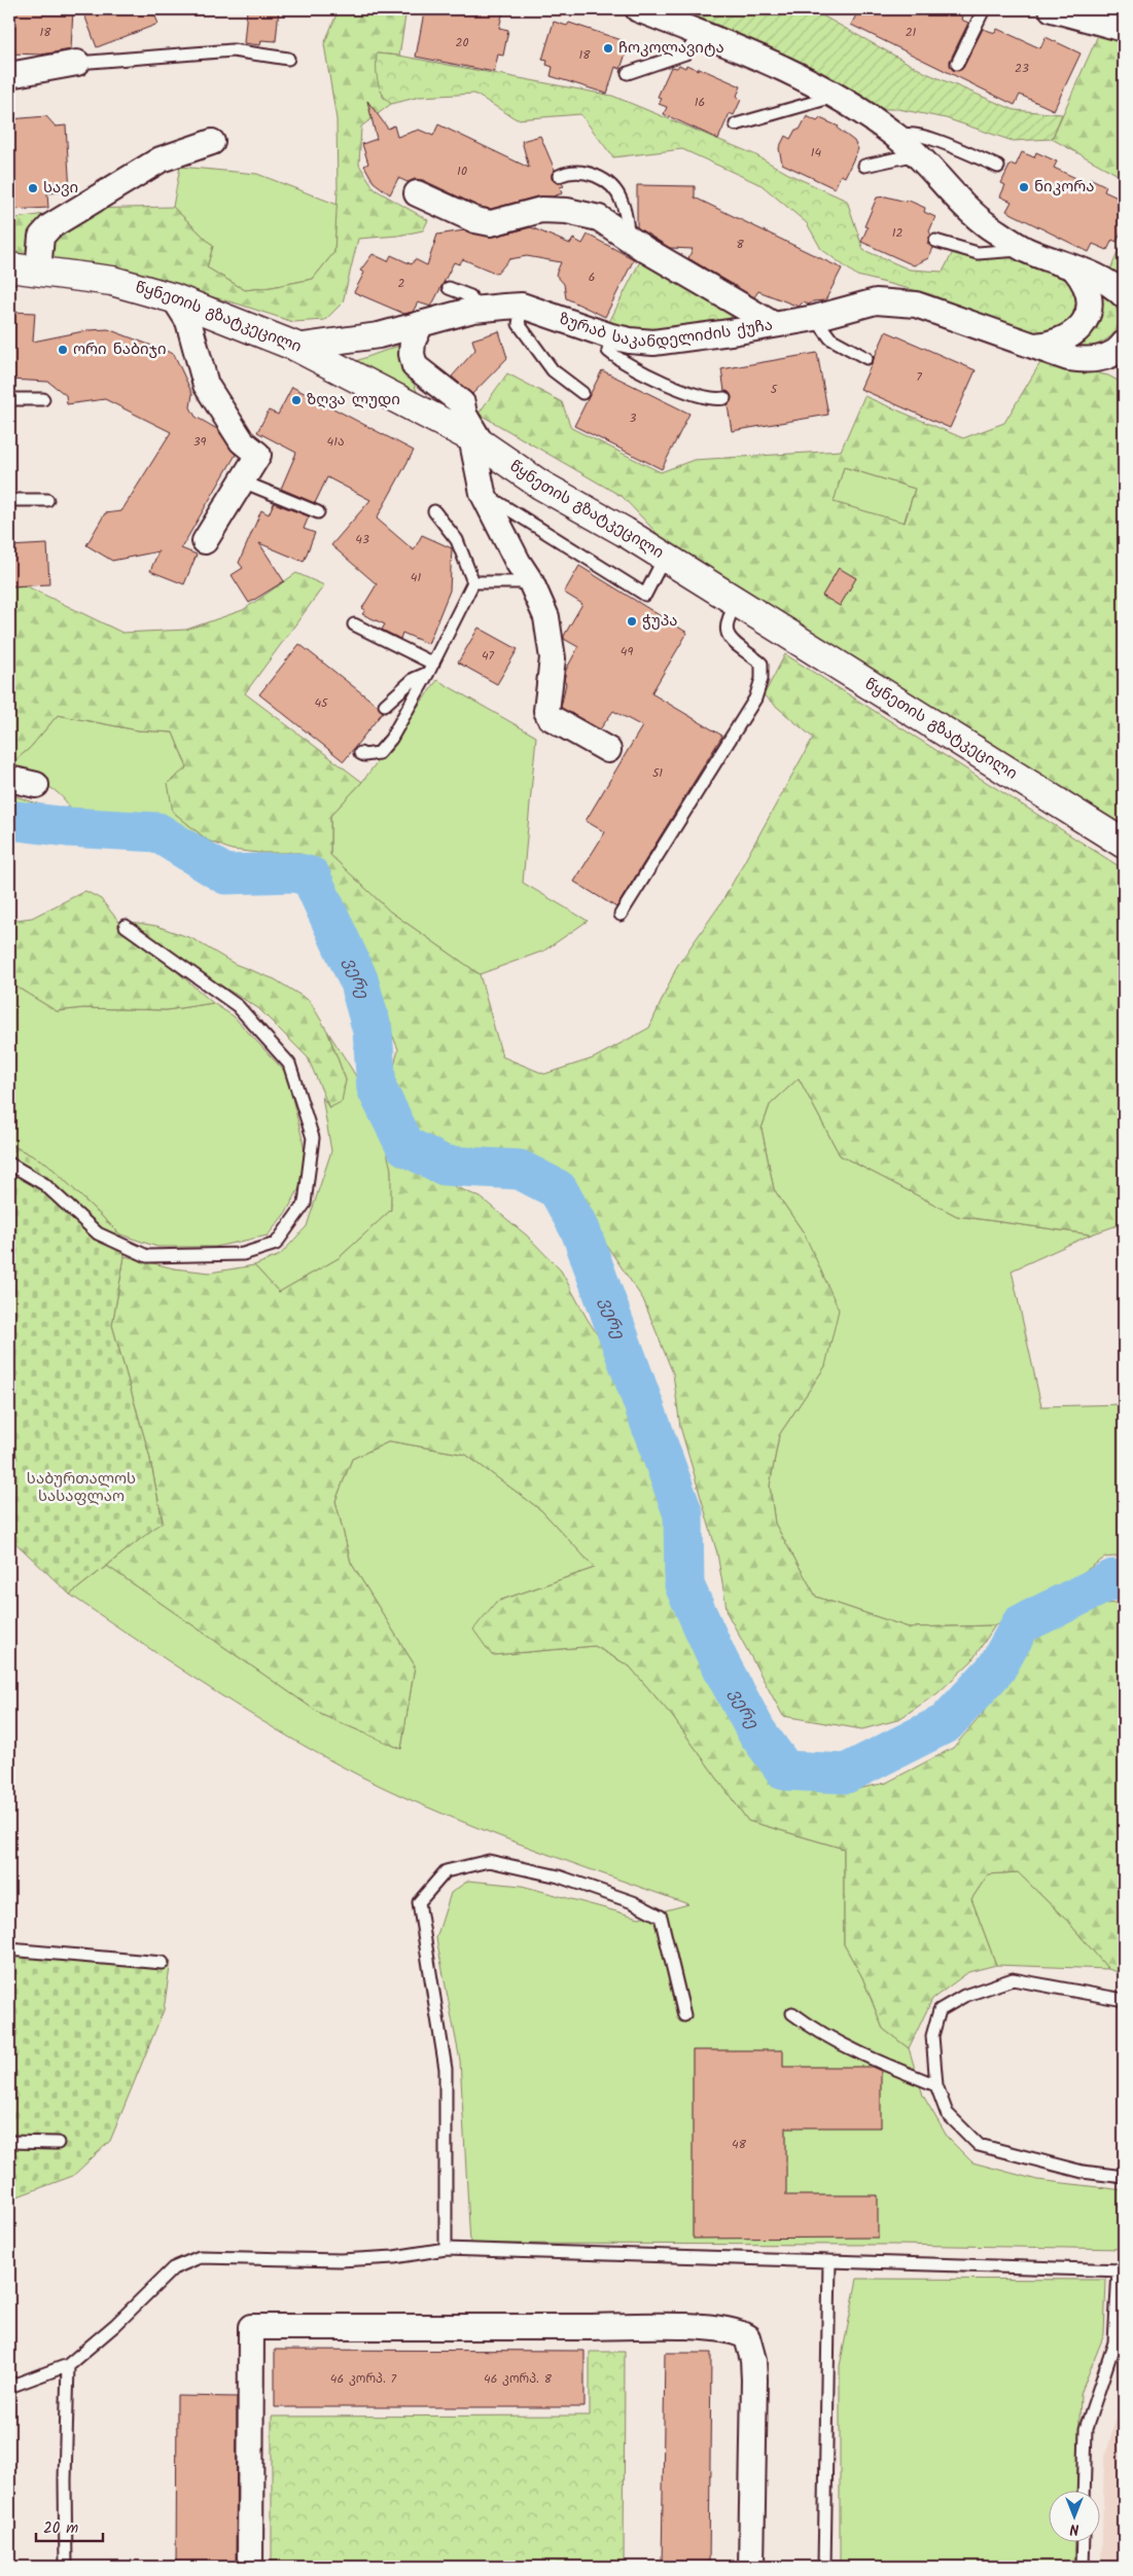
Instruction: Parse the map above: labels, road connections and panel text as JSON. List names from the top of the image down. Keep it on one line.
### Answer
{"streets":{"main road":["წყნეთის გზატკეცილი"],"street":["ზურაბ საკანდელიძის ქუჩა"]},"crossings":[["წყნეთის გზატკეცილი","ზურაბ საკანდელიძის ქუჩა"]],"water":["ვერე"],"parks":["საბურთალოს სასაფლაო"],"places":["ჩოკოლავიტა","ნიკორა","სავი","ორი ნაბიჯი","ზღვა ლუდი","ჭუპა"],"house_numbers":["18","21","20","18","23","16","14","10","12","8","6","2","7","5","3","39","41ა","43","41","49","47","45","51","48","46 კორპ. 7","46 კორპ. 8"],"scale_bar":"20 m","north":"bottom"}
